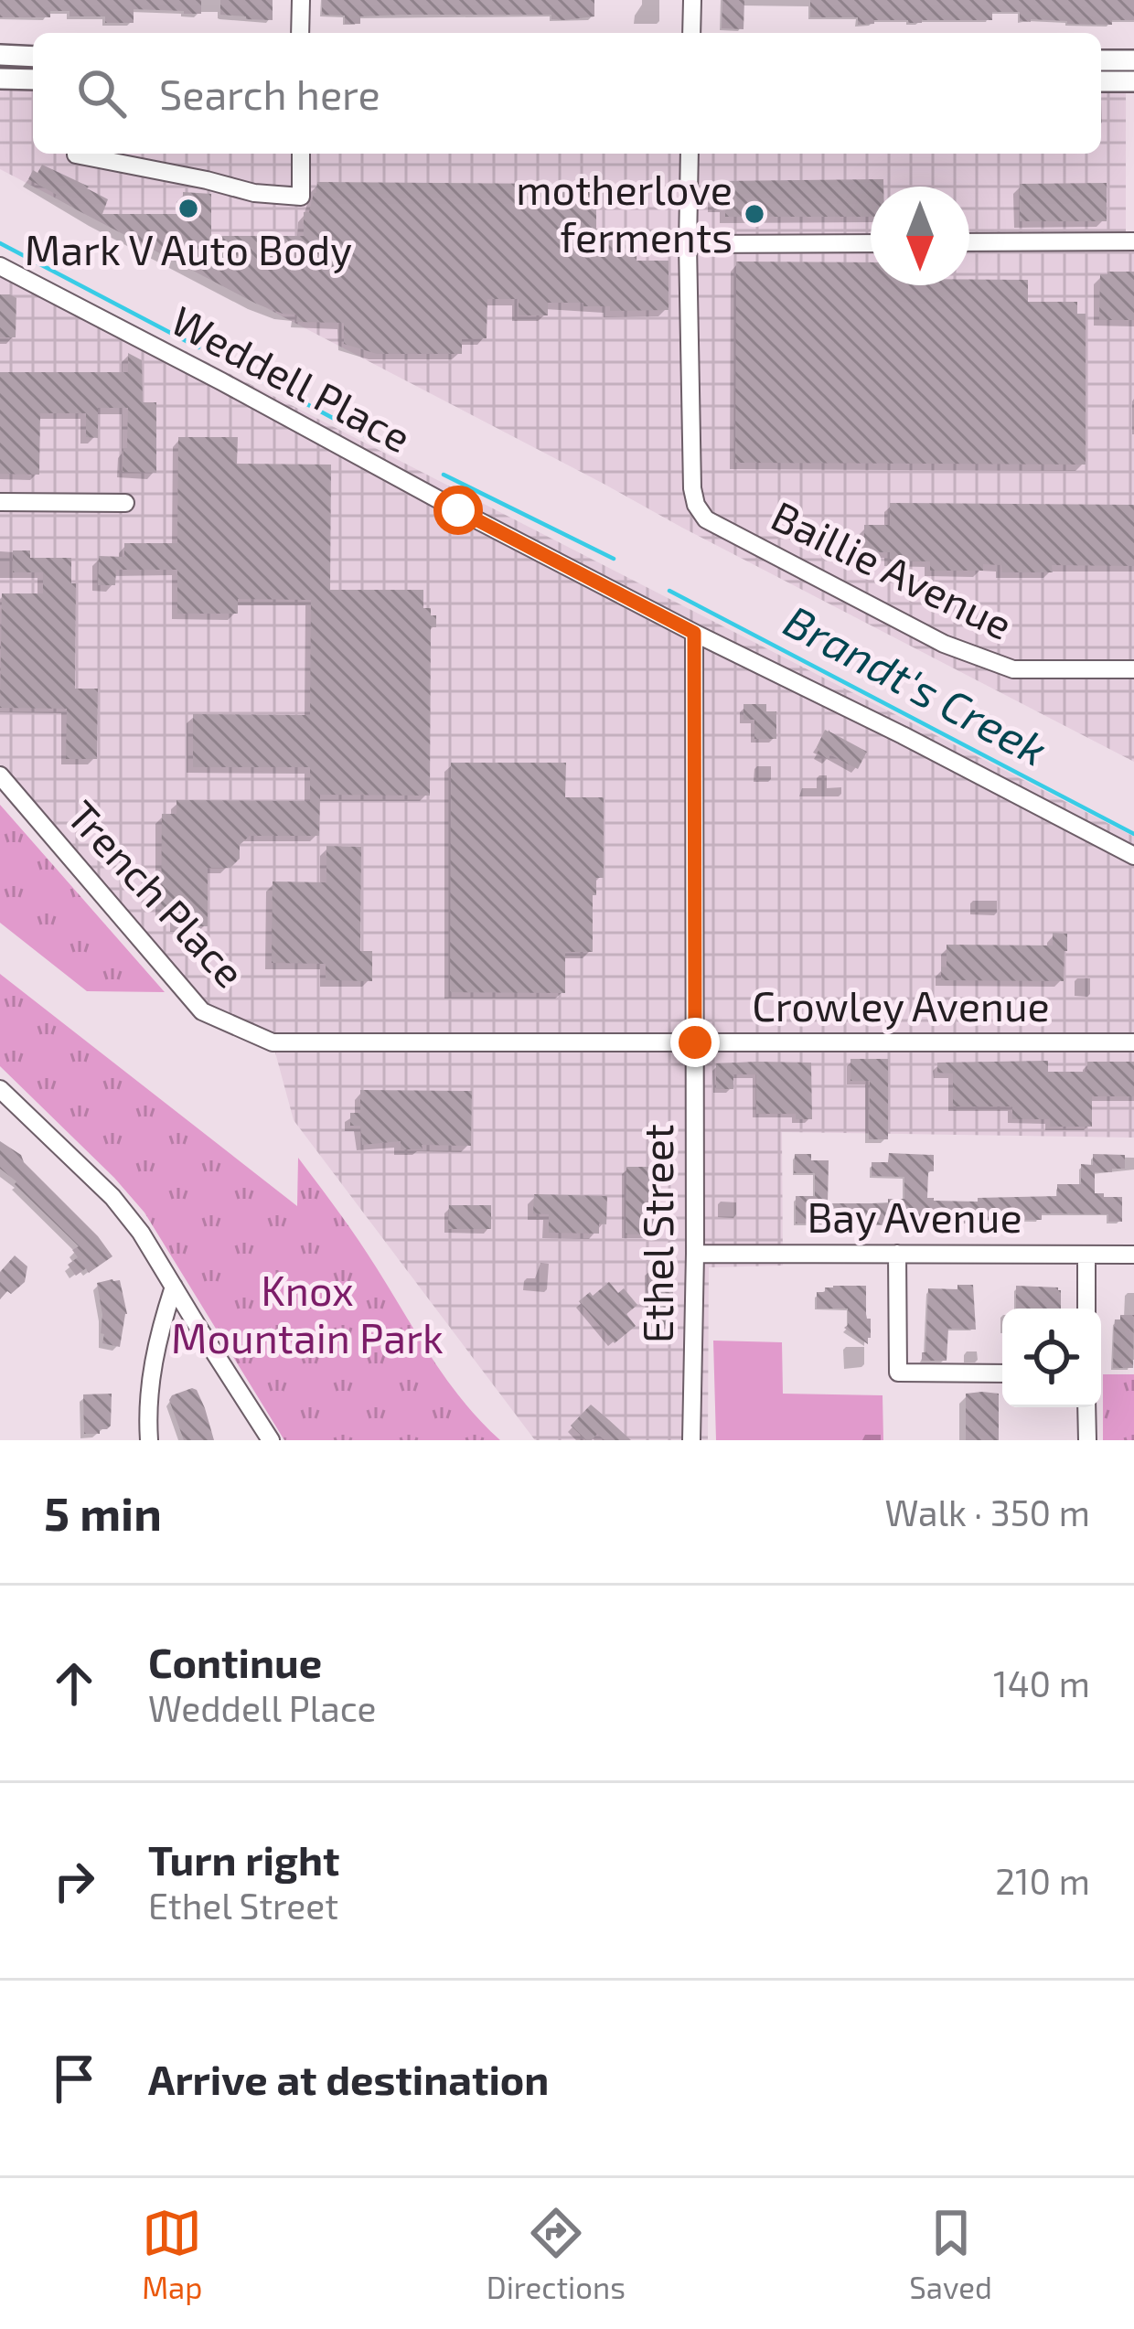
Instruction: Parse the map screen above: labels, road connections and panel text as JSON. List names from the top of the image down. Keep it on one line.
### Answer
{"streets":{"street":["Weddell Place","Baillie Avenue","Trench Place","Crowley Avenue","Bay Avenue","Ethel Street"]},"crossings":[["Weddell Place","Ethel Street"],["Trench Place","Crowley Avenue"],["Crowley Avenue","Ethel Street"],["Bay Avenue","Ethel Street"]],"water":["Brandt's Creek"],"parks":["Knox Mountain Park"],"places":["Mark V Auto Body","motherlove ferments"],"north":"bottom","page":{"search":"Search here","heading":["5 min","Walk · 350 m"],"list":[["Continue","Weddell Place","140 m"],["Turn right","Ethel Street","210 m"],"Arrive at destination"],"nav":["Map","Directions","Saved"]}}
